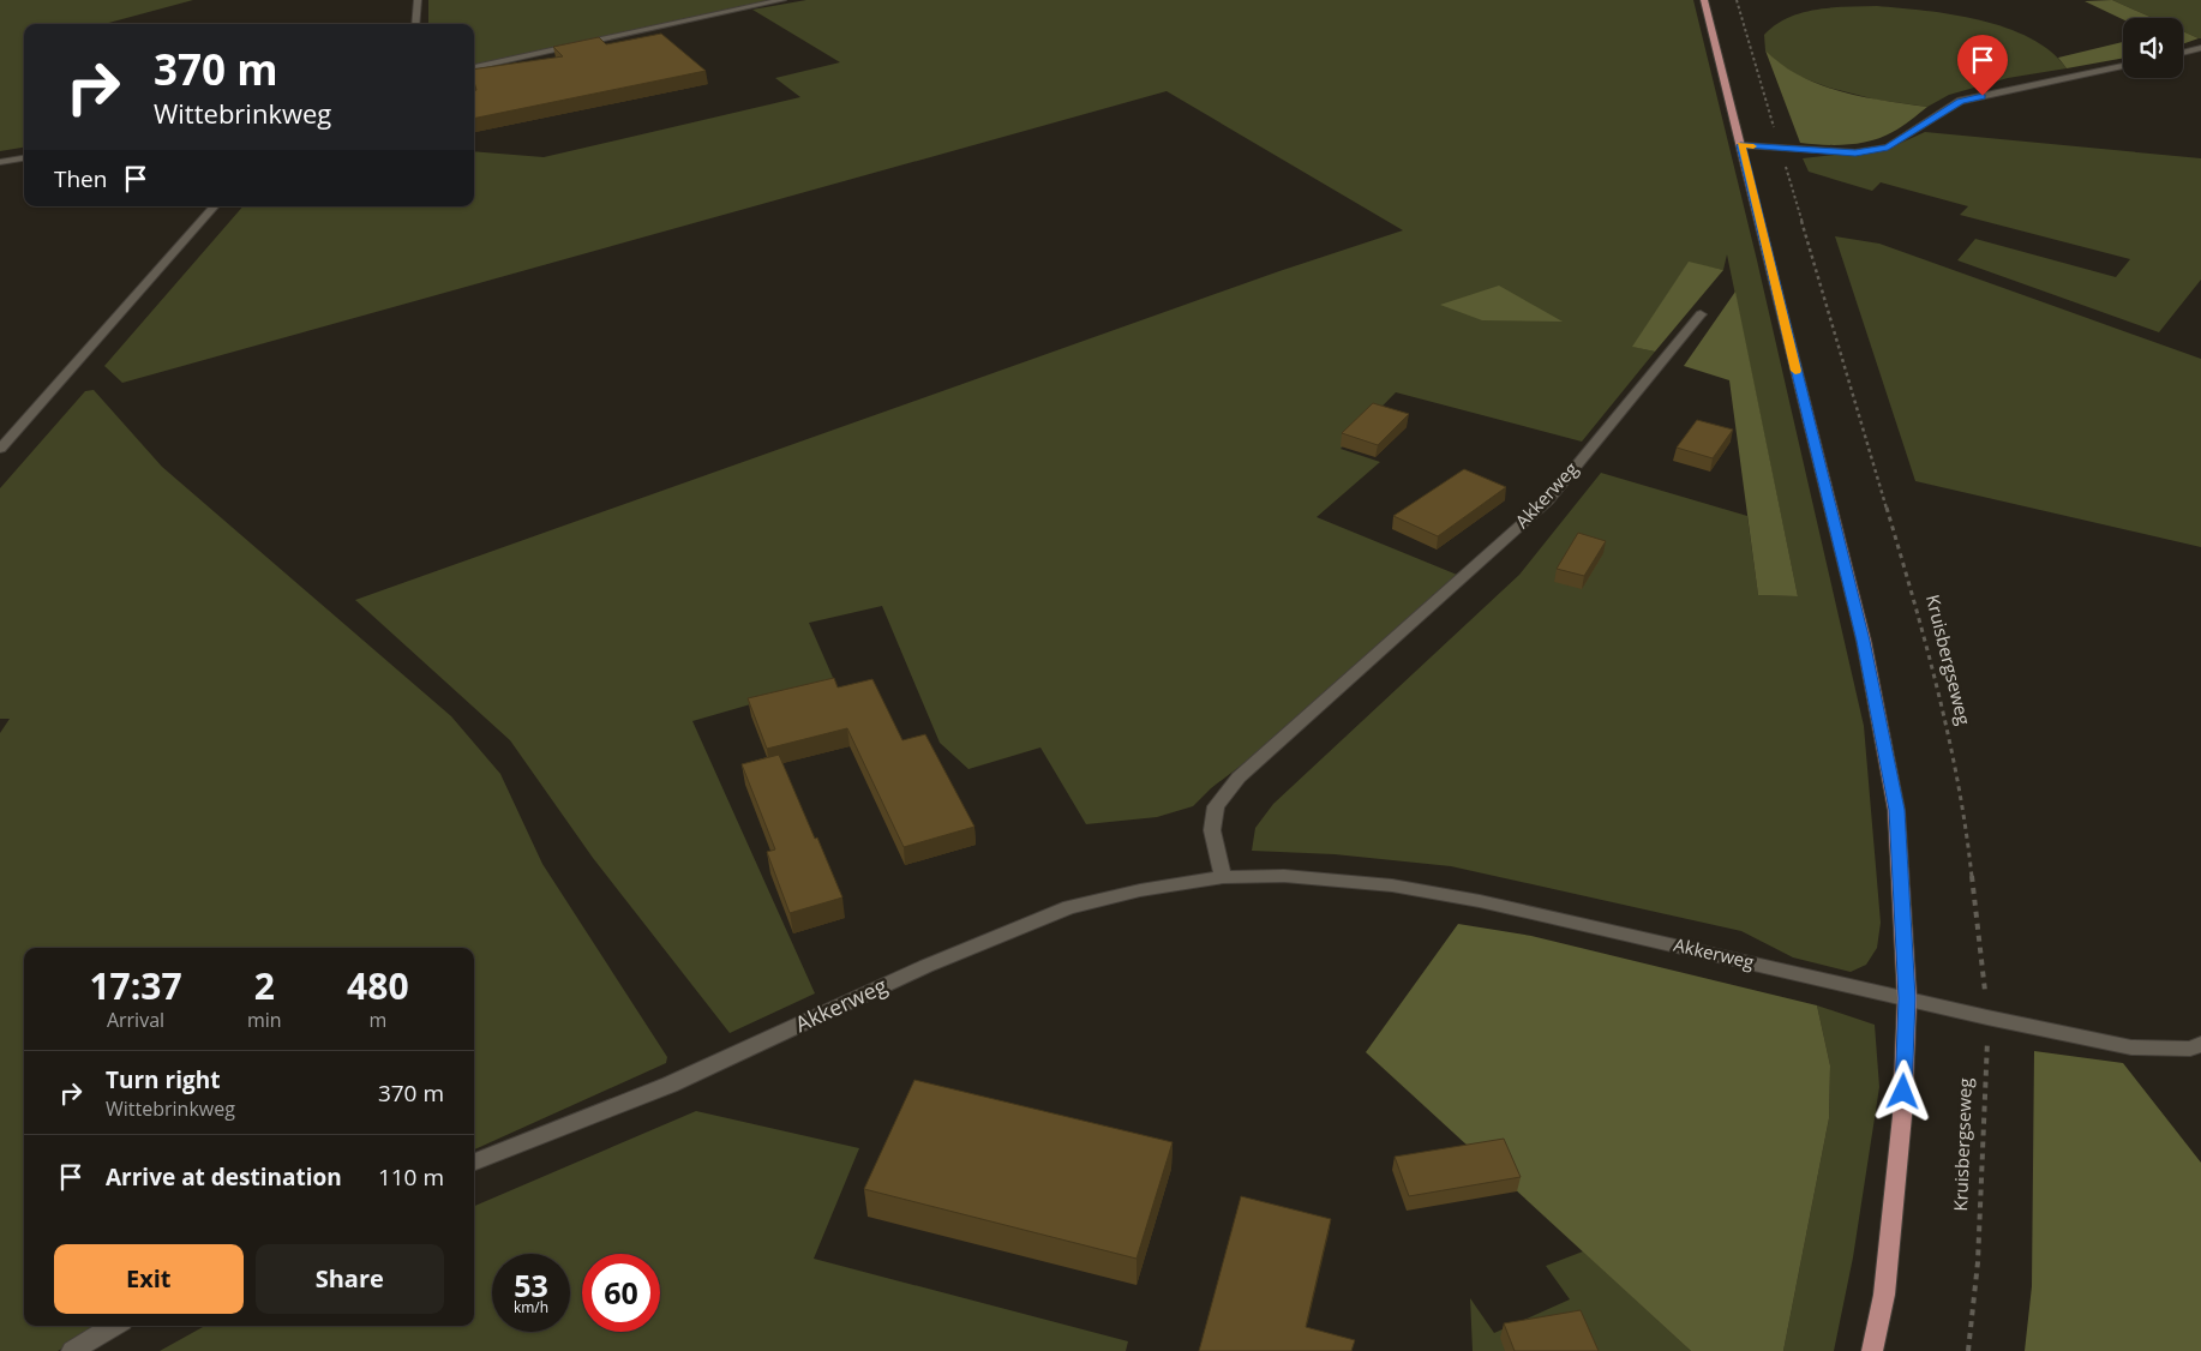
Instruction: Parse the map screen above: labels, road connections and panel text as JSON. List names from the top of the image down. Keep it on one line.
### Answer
{"streets":{"street":["Akkerweg"],"path":["Kruisbergseweg"]},"crossings":[["Akkerweg","Kruisbergseweg"]],"page":{"turn":["370 m","Wittebrinkweg"],"then":"Then","eta":["17:37","Arrival","2","min","480","m"],"list":[{"name":"Turn right","note":"Wittebrinkweg","value":"370 m"},{"name":"Arrive at destination","value":"110 m"}],"buttons":["Exit","Share"],"speed":"53 km/h","limit":"60"}}
